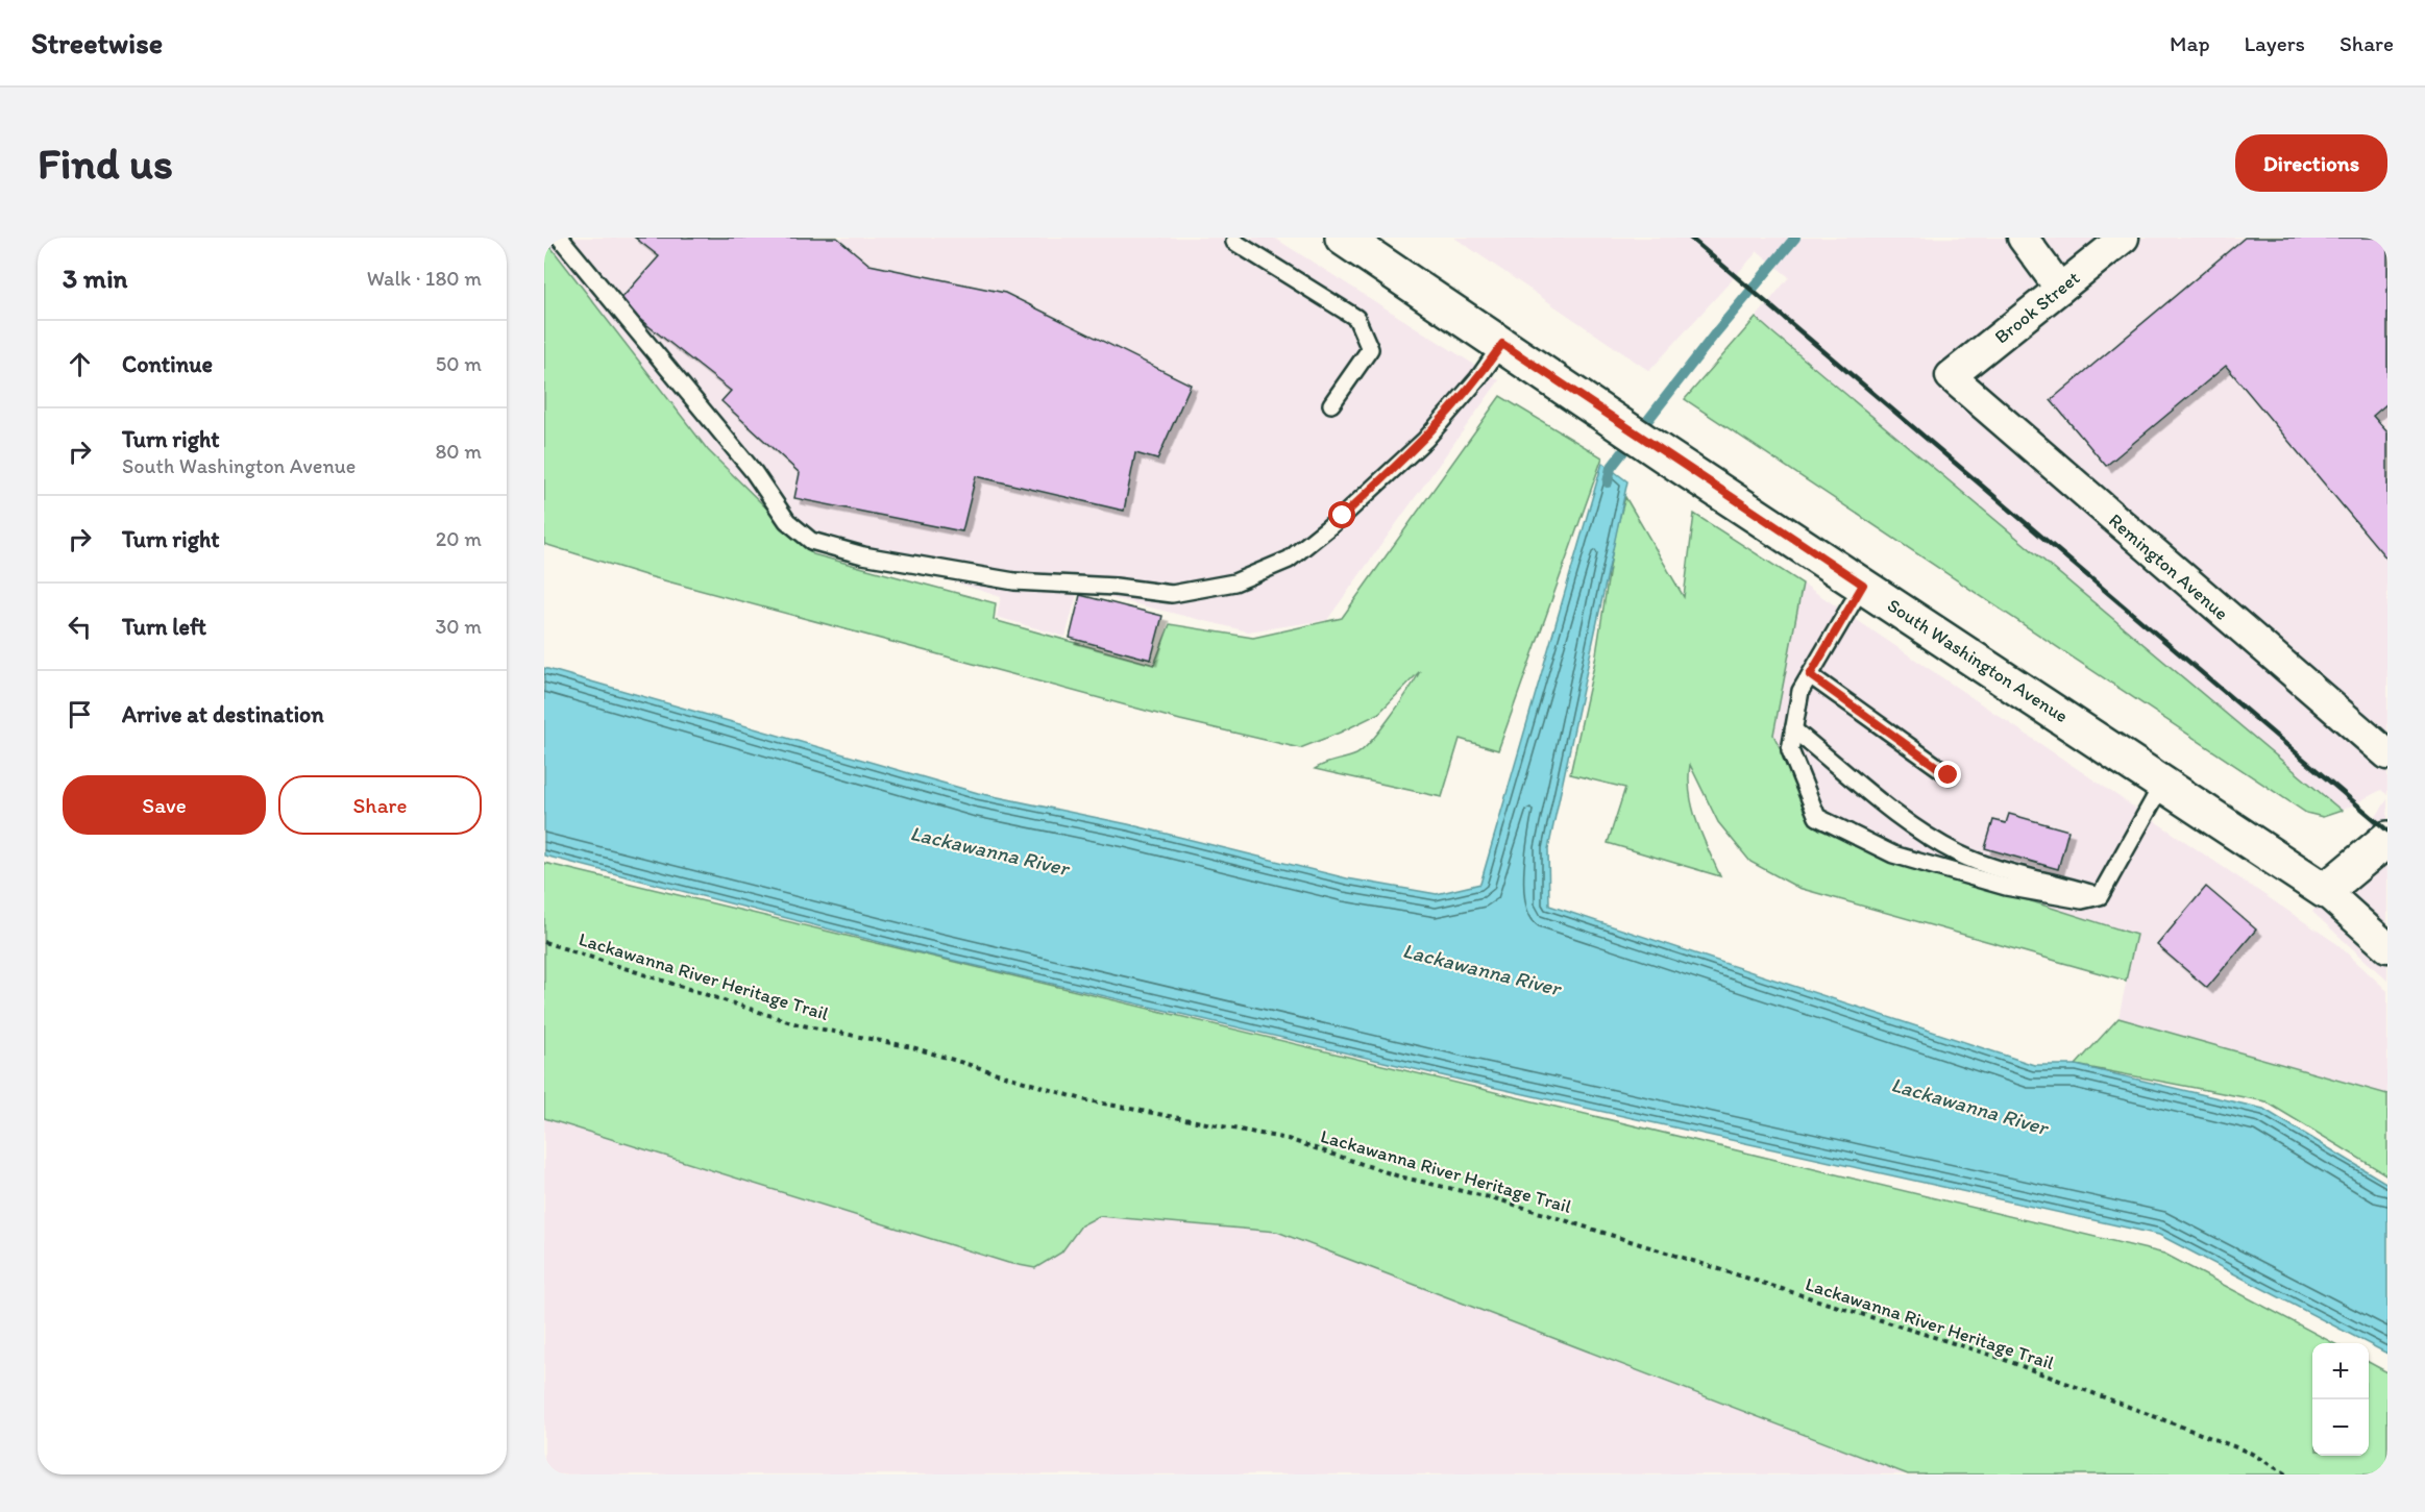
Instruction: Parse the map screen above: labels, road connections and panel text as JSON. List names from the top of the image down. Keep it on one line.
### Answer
{"streets":{"street":["Brook Street","Remington Avenue","South Washington Avenue"],"path":["Lackawanna River Heritage Trail"]},"crossings":[["Brook Street","Remington Avenue"]],"water":["Lackawanna River"],"page":{"header":"Streetwise","nav":["Map","Layers","Share"],"buttons":["Directions",["Save","Share"]],"title":"Find us","heading":["3 min","Walk · 180 m"],"list":[["Continue","50 m"],["Turn right","South Washington Avenue","80 m"],["Turn right","20 m"],["Turn left","30 m"],"Arrive at destination"],"map_buttons":["+","−"]}}
